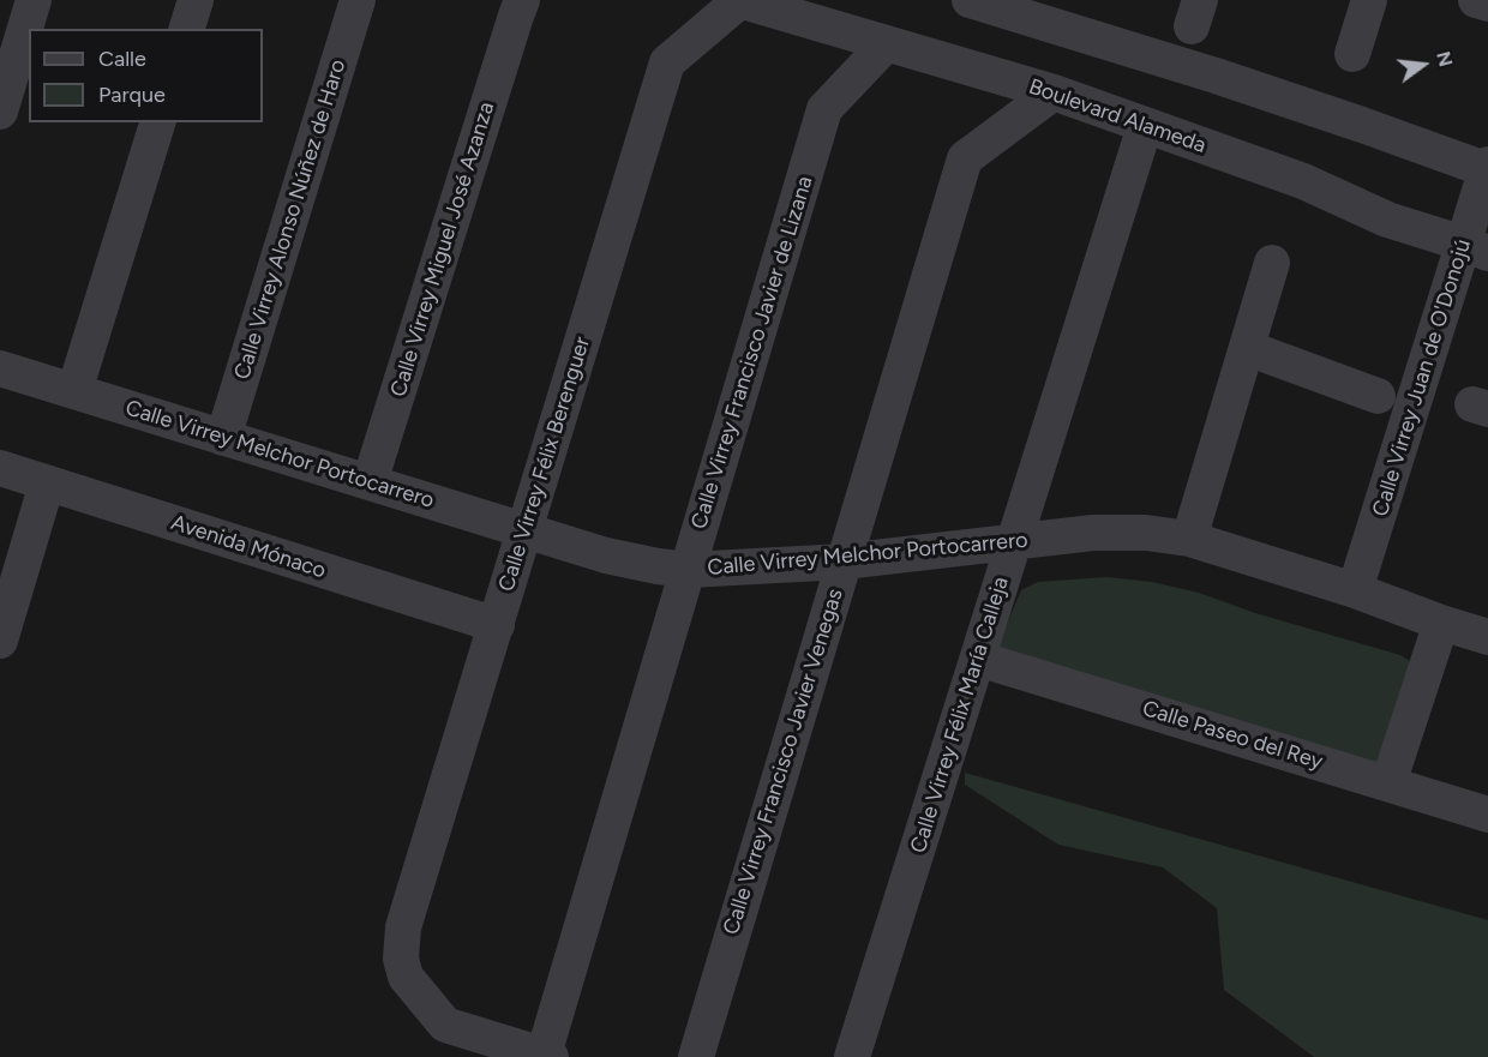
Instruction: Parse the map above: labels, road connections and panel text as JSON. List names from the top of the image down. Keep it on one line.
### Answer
{"streets":{"street":["Boulevard Alameda","Calle Virrey Alonso Núñez de Haro","Calle Virrey Miguel José Azanza","Calle Virrey Francisco Javier de Lizana","Calle Virrey Juan de O'Donojú","Calle Virrey Melchor Portocarrero","Calle Virrey Félix Berenguer","Avenida Mónaco","Calle Virrey Félix María Calleja","Calle Paseo del Rey","Calle Virrey Francisco Javier Venegas"]},"crossings":[["Boulevard Alameda","Calle Virrey Francisco Javier de Lizana"],["Boulevard Alameda","Calle Virrey Juan de O'Donojú"],["Boulevard Alameda","Calle Virrey Félix Berenguer"],["Boulevard Alameda","Calle Virrey Félix María Calleja"],["Boulevard Alameda","Calle Virrey Francisco Javier Venegas"],["Calle Virrey Alonso Núñez de Haro","Calle Virrey Melchor Portocarrero"],["Calle Virrey Miguel José Azanza","Calle Virrey Melchor Portocarrero"],["Calle Virrey Francisco Javier de Lizana","Calle Virrey Melchor Portocarrero"],["Calle Virrey Francisco Javier de Lizana","Calle Virrey Félix Berenguer"],["Calle Virrey Juan de O'Donojú","Calle Virrey Melchor Portocarrero"],["Calle Virrey Melchor Portocarrero","Calle Virrey Félix Berenguer"],["Calle Virrey Melchor Portocarrero","Calle Virrey Félix María Calleja"],["Calle Virrey Melchor Portocarrero","Calle Virrey Francisco Javier Venegas"],["Calle Virrey Félix Berenguer","Avenida Mónaco"],["Calle Virrey Félix María Calleja","Calle Paseo del Rey"]],"legend":["Calle","Parque"],"north":"right"}
